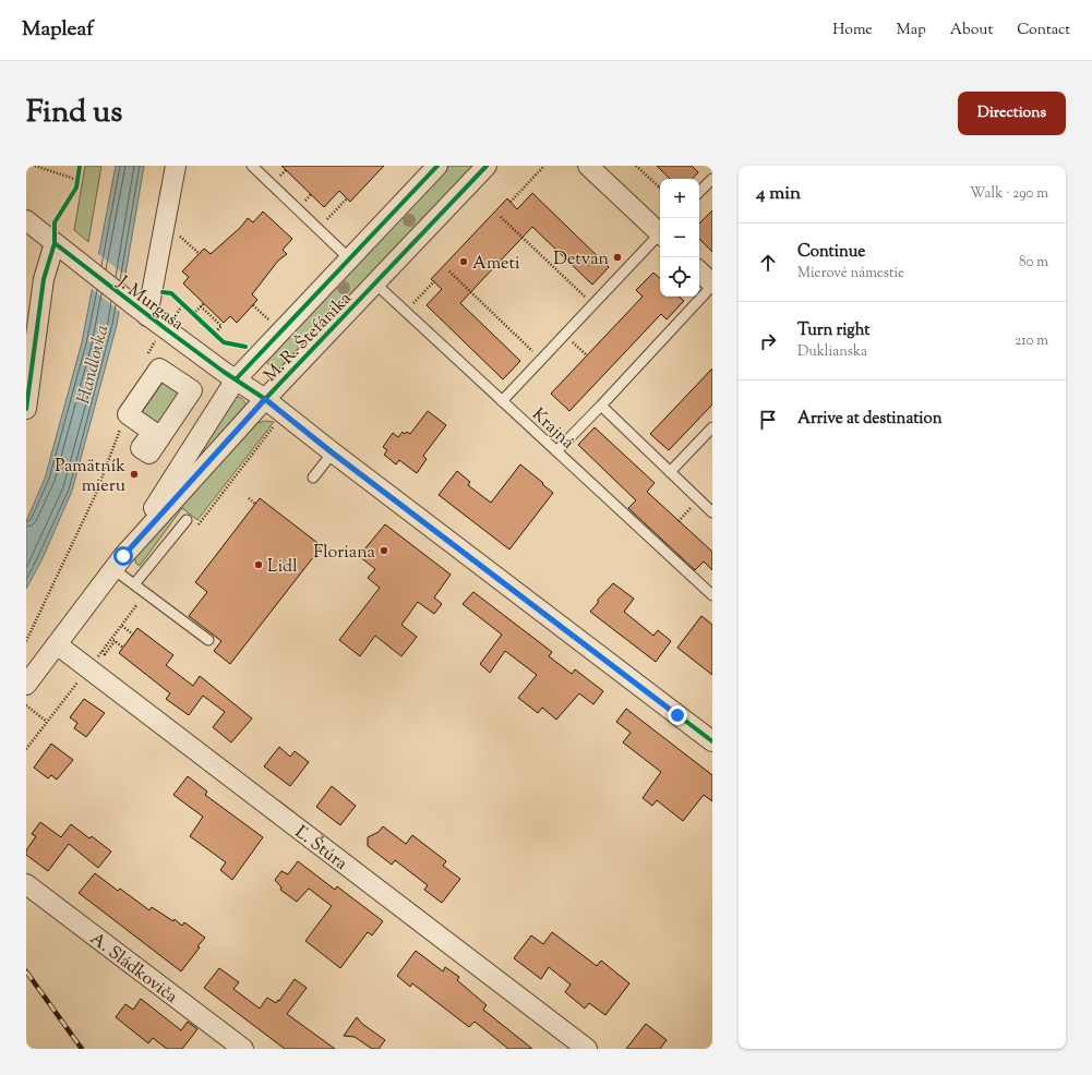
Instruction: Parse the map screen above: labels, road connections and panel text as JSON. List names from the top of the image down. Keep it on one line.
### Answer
{"streets":{"street":["J. Murgaša","M. R. Štefánika","Ľ. Štúra","A. Sládkoviča"],"lane":["Krajná"]},"crossings":[["J. Murgaša","M. R. Štefánika"],["M. R. Štefánika","Krajná"]],"water":["Handlovka"],"places":["Detvan","Ameti","Pamätník mieru","Floriana","Lidl"],"page":{"header":"Mapleaf","nav":["Home","Map","About","Contact"],"title":"Find us","buttons":"Directions","heading":["4 min","Walk · 290 m"],"map_buttons":["+","−"],"list":[["Continue","Mierové námestie","80 m"],["Turn right","Duklianska","210 m"],"Arrive at destination"]}}
